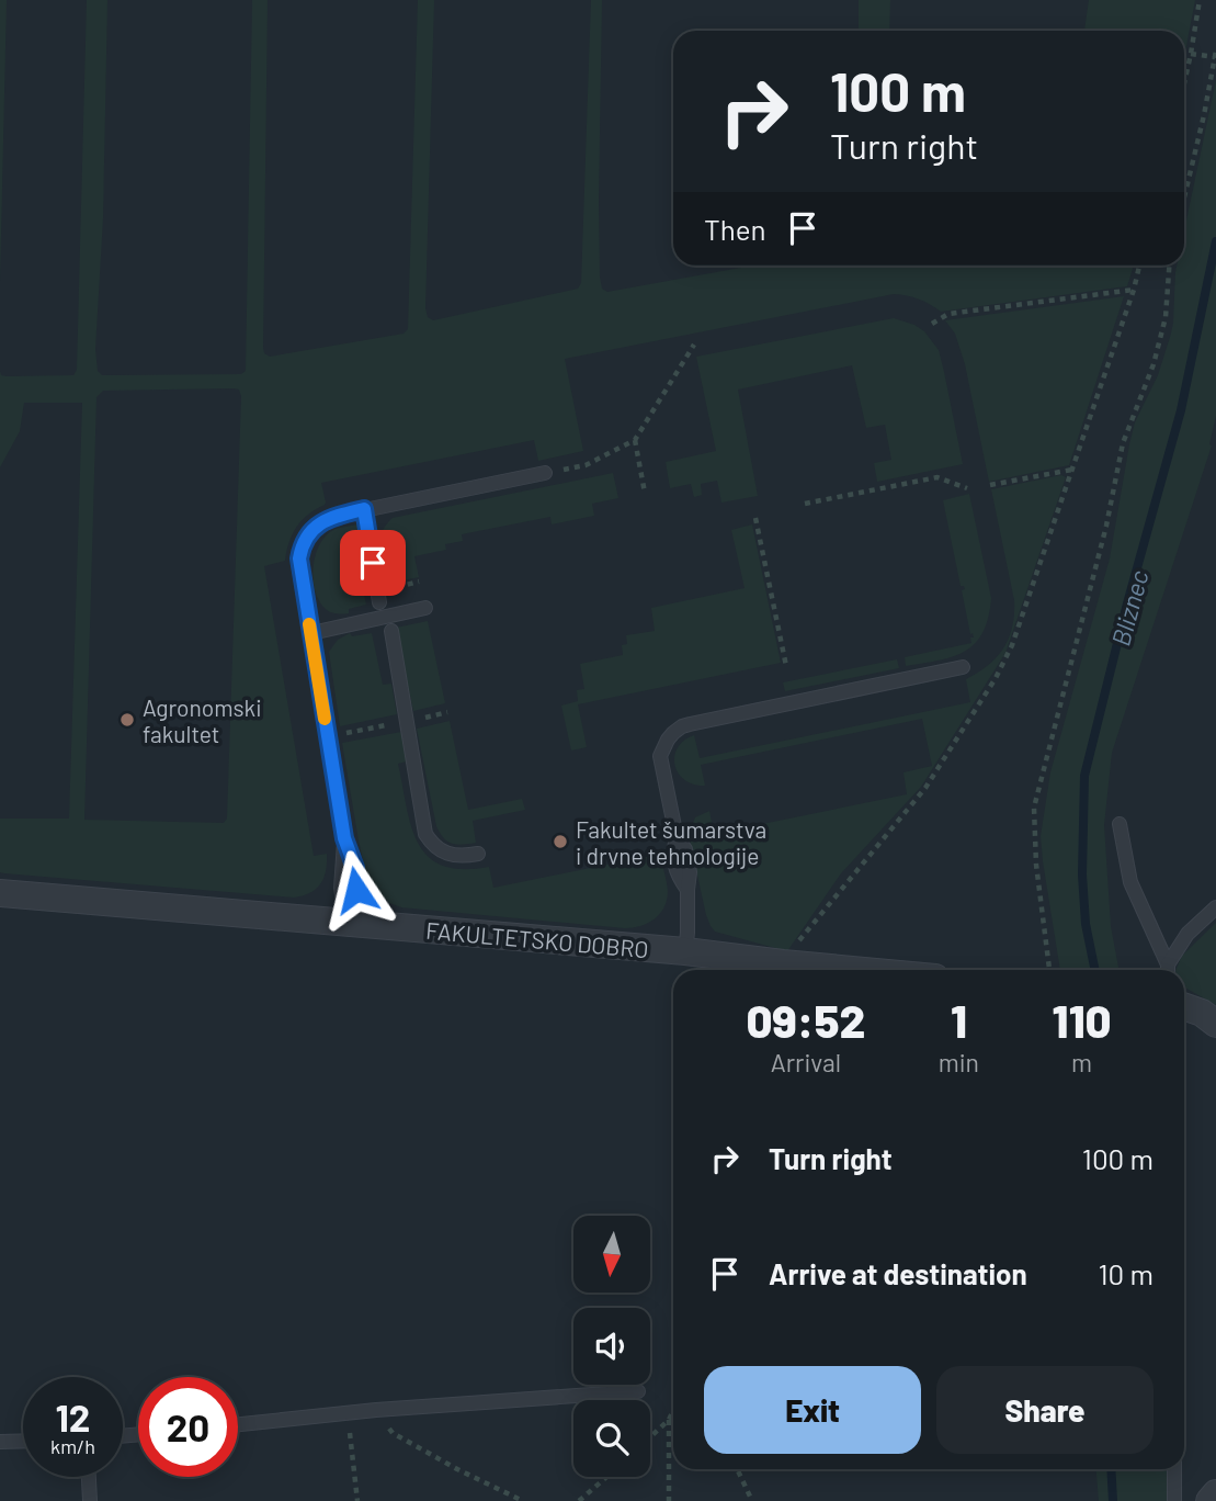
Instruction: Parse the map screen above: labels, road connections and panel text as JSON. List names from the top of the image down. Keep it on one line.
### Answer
{"streets":{"street":["FAKULTETSKO DOBRO"]},"water":["Bliznec"],"places":["Agronomski fakultet","Fakultet šumarstva i drvne tehnologije"],"north":"bottom","page":{"turn":["100 m","Turn right"],"then":"Then","eta":["09:52","Arrival","1","min","110","m"],"list":[{"name":"Turn right","value":"100 m"},{"name":"Arrive at destination","value":"10 m"}],"buttons":["Exit","Share"],"speed":"12 km/h","limit":"20"}}
